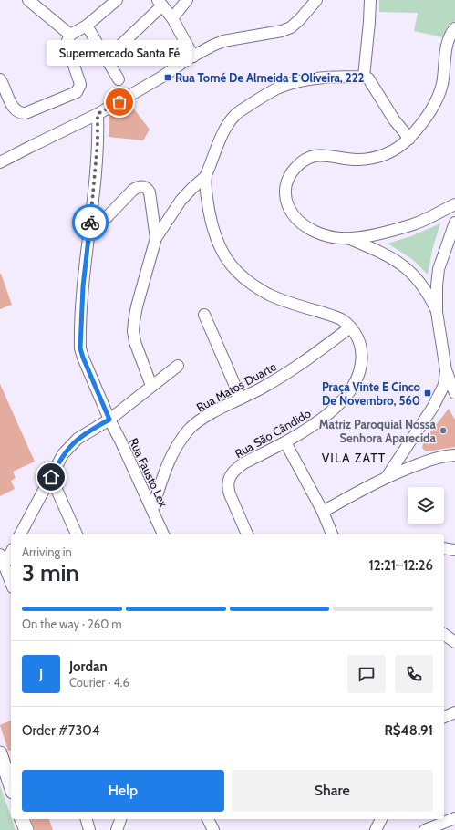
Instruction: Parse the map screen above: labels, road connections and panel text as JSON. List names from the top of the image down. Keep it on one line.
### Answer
{"streets":{"street":["Rua Matos Duarte","Rua São Cândido","Rua Fausto Lex"]},"crossings":[["Rua Matos Duarte","Rua São Cândido"],["Rua Matos Duarte","Rua Fausto Lex"]],"districts":["VILA ZATT"],"places":{"transit":["Rua Tomé De Almeida E Oliveira, 222","Praça Vinte E Cinco De Novembro, 560"],"other":["Supermercado Santa Fé","Matriz Paroquial Nossa Senhora Aparecida"]},"page":{"bubble":"Supermercado Santa Fé","heading":["3 min","Arriving in","12:21–12:26"],"panel":["Jordan","Courier · 4.6","Order #7304","R$48.91"],"bar":"On the way · 260 m","round":"J","buttons":["Help","Share"]}}
